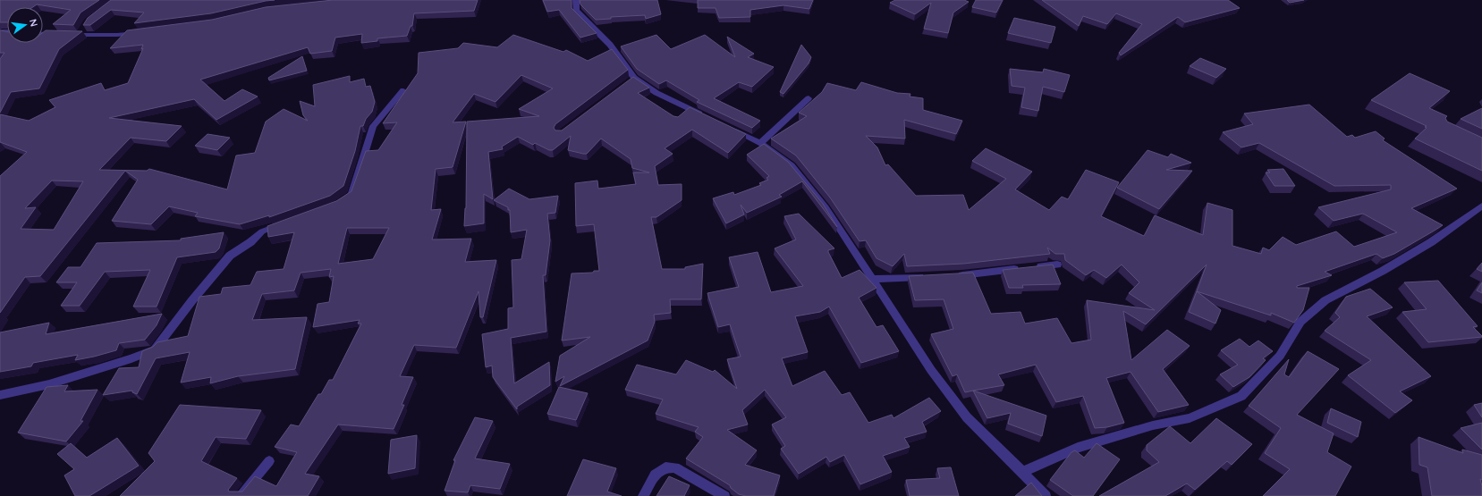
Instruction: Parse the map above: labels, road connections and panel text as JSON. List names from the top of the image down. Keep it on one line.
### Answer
{"north":"right"}
